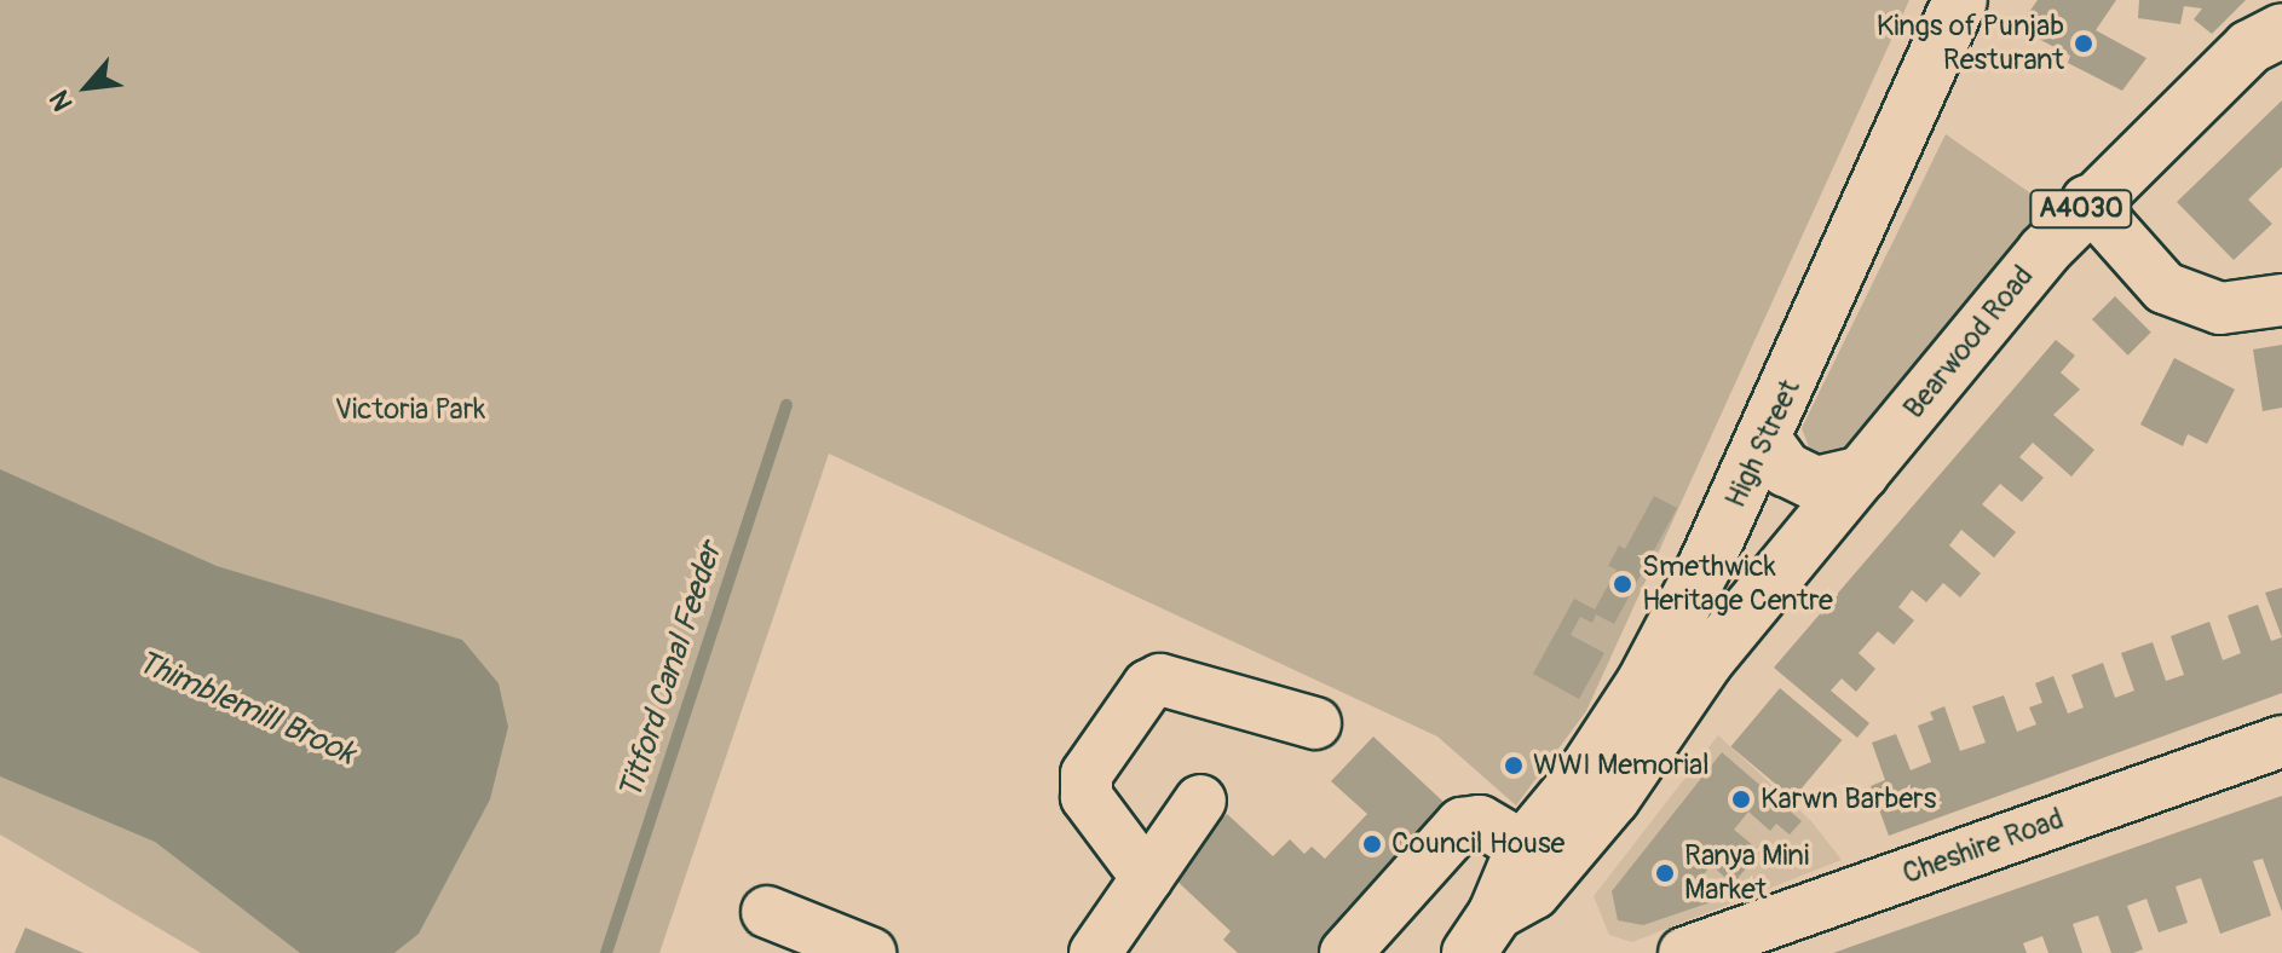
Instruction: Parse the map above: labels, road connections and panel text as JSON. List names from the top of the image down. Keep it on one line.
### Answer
{"streets":{"main road":["A4030","Bearwood Road","High Street"],"street":["Cheshire Road"]},"crossings":[["A4030","High Street"],["Bearwood Road","High Street"]],"water":["Titford Canal Feeder","Thimblemill Brook"],"parks":["Victoria Park"],"places":["Kings of Punjab Resturant","Smethwick Heritage Centre","WWI Memorial","Karwn Barbers","Council House","Ranya Mini Market"],"north":"bottom left"}
